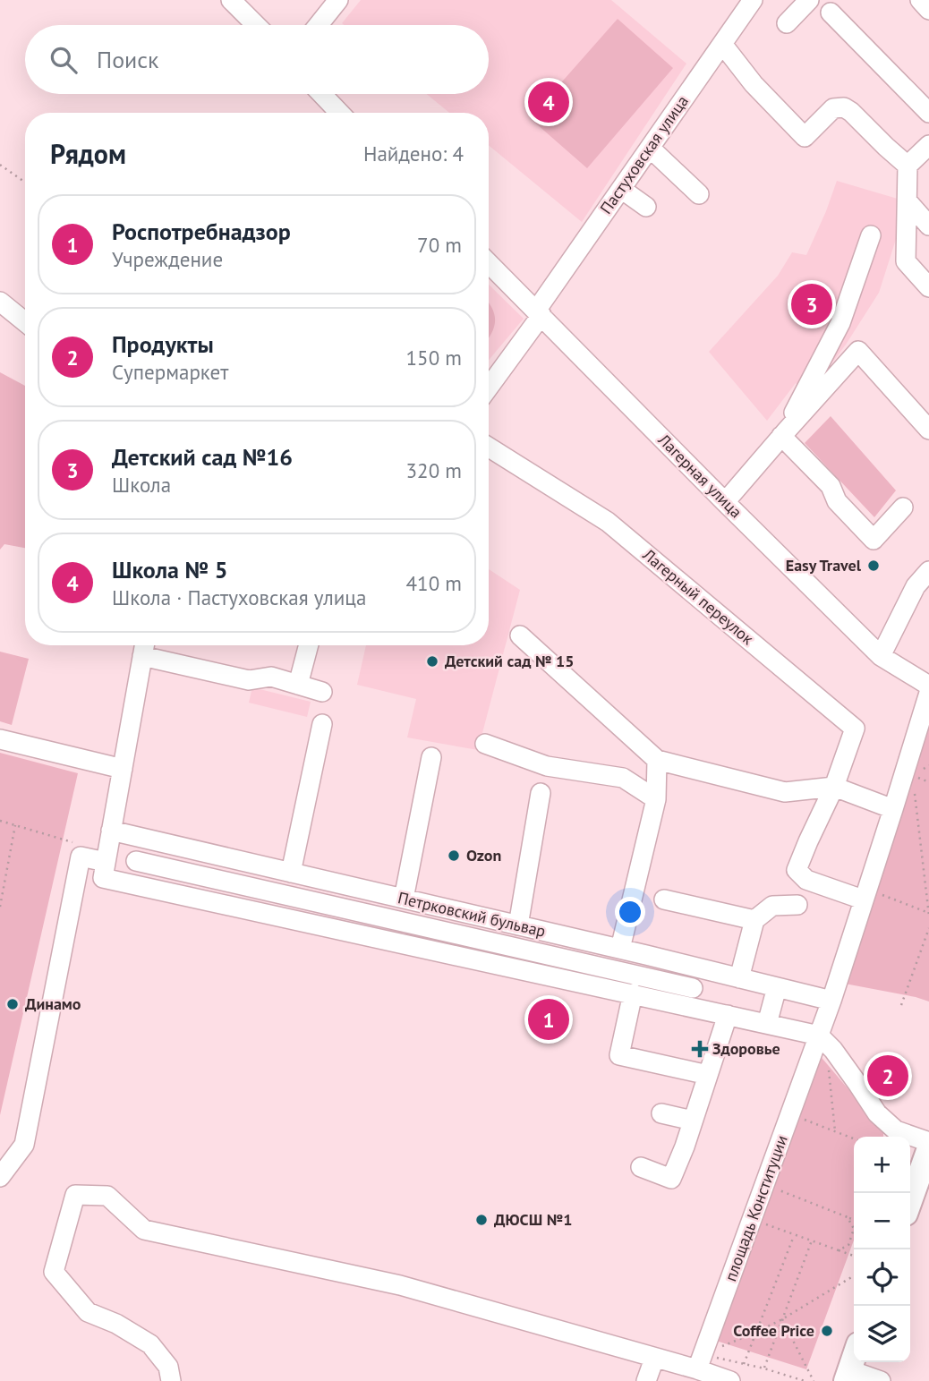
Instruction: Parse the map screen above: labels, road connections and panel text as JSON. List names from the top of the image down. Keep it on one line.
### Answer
{"streets":{"street":["Пастуховская улица","Лагерная улица","Лагерный переулок","Петрковский бульвар","площадь Конституции"]},"crossings":[["Пастуховская улица","Лагерная улица"],["Петрковский бульвар","площадь Конституции"]],"places":{"other":["Easy Travel","Детский сад № 15","Ozon","Динамо","ДЮСШ №1","Coffee Price"],"health":["Здоровье"]},"page":{"search":"Поиск","pins":["4","3","1","2"],"heading":["Рядом","Найдено: 4"],"list":[{"mark":"1","name":"Роспотребнадзор","note":"Учреждение","value":"70 m"},{"mark":"2","name":"Продукты","note":"Супермаркет","value":"150 m"},{"mark":"3","name":"Детский сад №16","note":"Школа","value":"320 m"},{"mark":"4","name":"Школа № 5","note":"Школа · Пастуховская улица","value":"410 m"}],"map_buttons":["+","−"]}}
